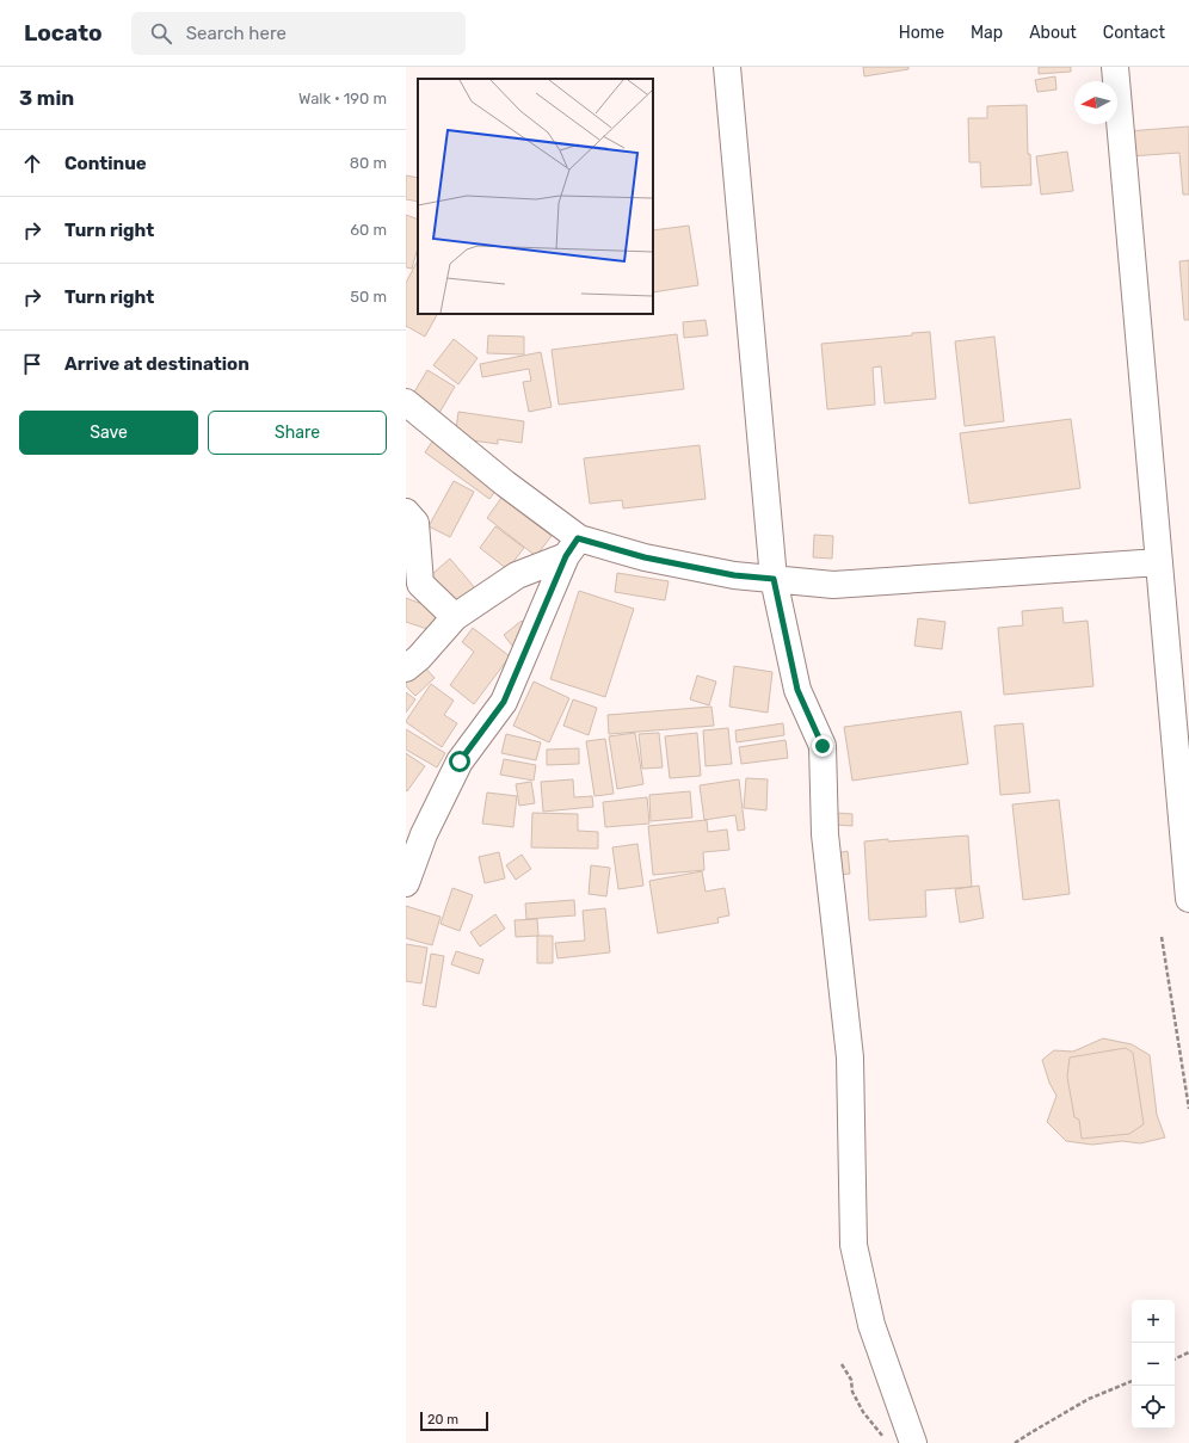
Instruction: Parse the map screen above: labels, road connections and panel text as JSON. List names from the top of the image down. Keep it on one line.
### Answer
{"scale_bar":"20 m","north":"left","page":{"header":"Locato","search":"Search here","nav":["Home","Map","About","Contact"],"heading":["3 min","Walk · 190 m"],"list":[["Continue","80 m"],["Turn right","60 m"],["Turn right","50 m"],"Arrive at destination"],"buttons":["Save","Share"],"map_buttons":["+","−"],"scale":"20 m"}}
